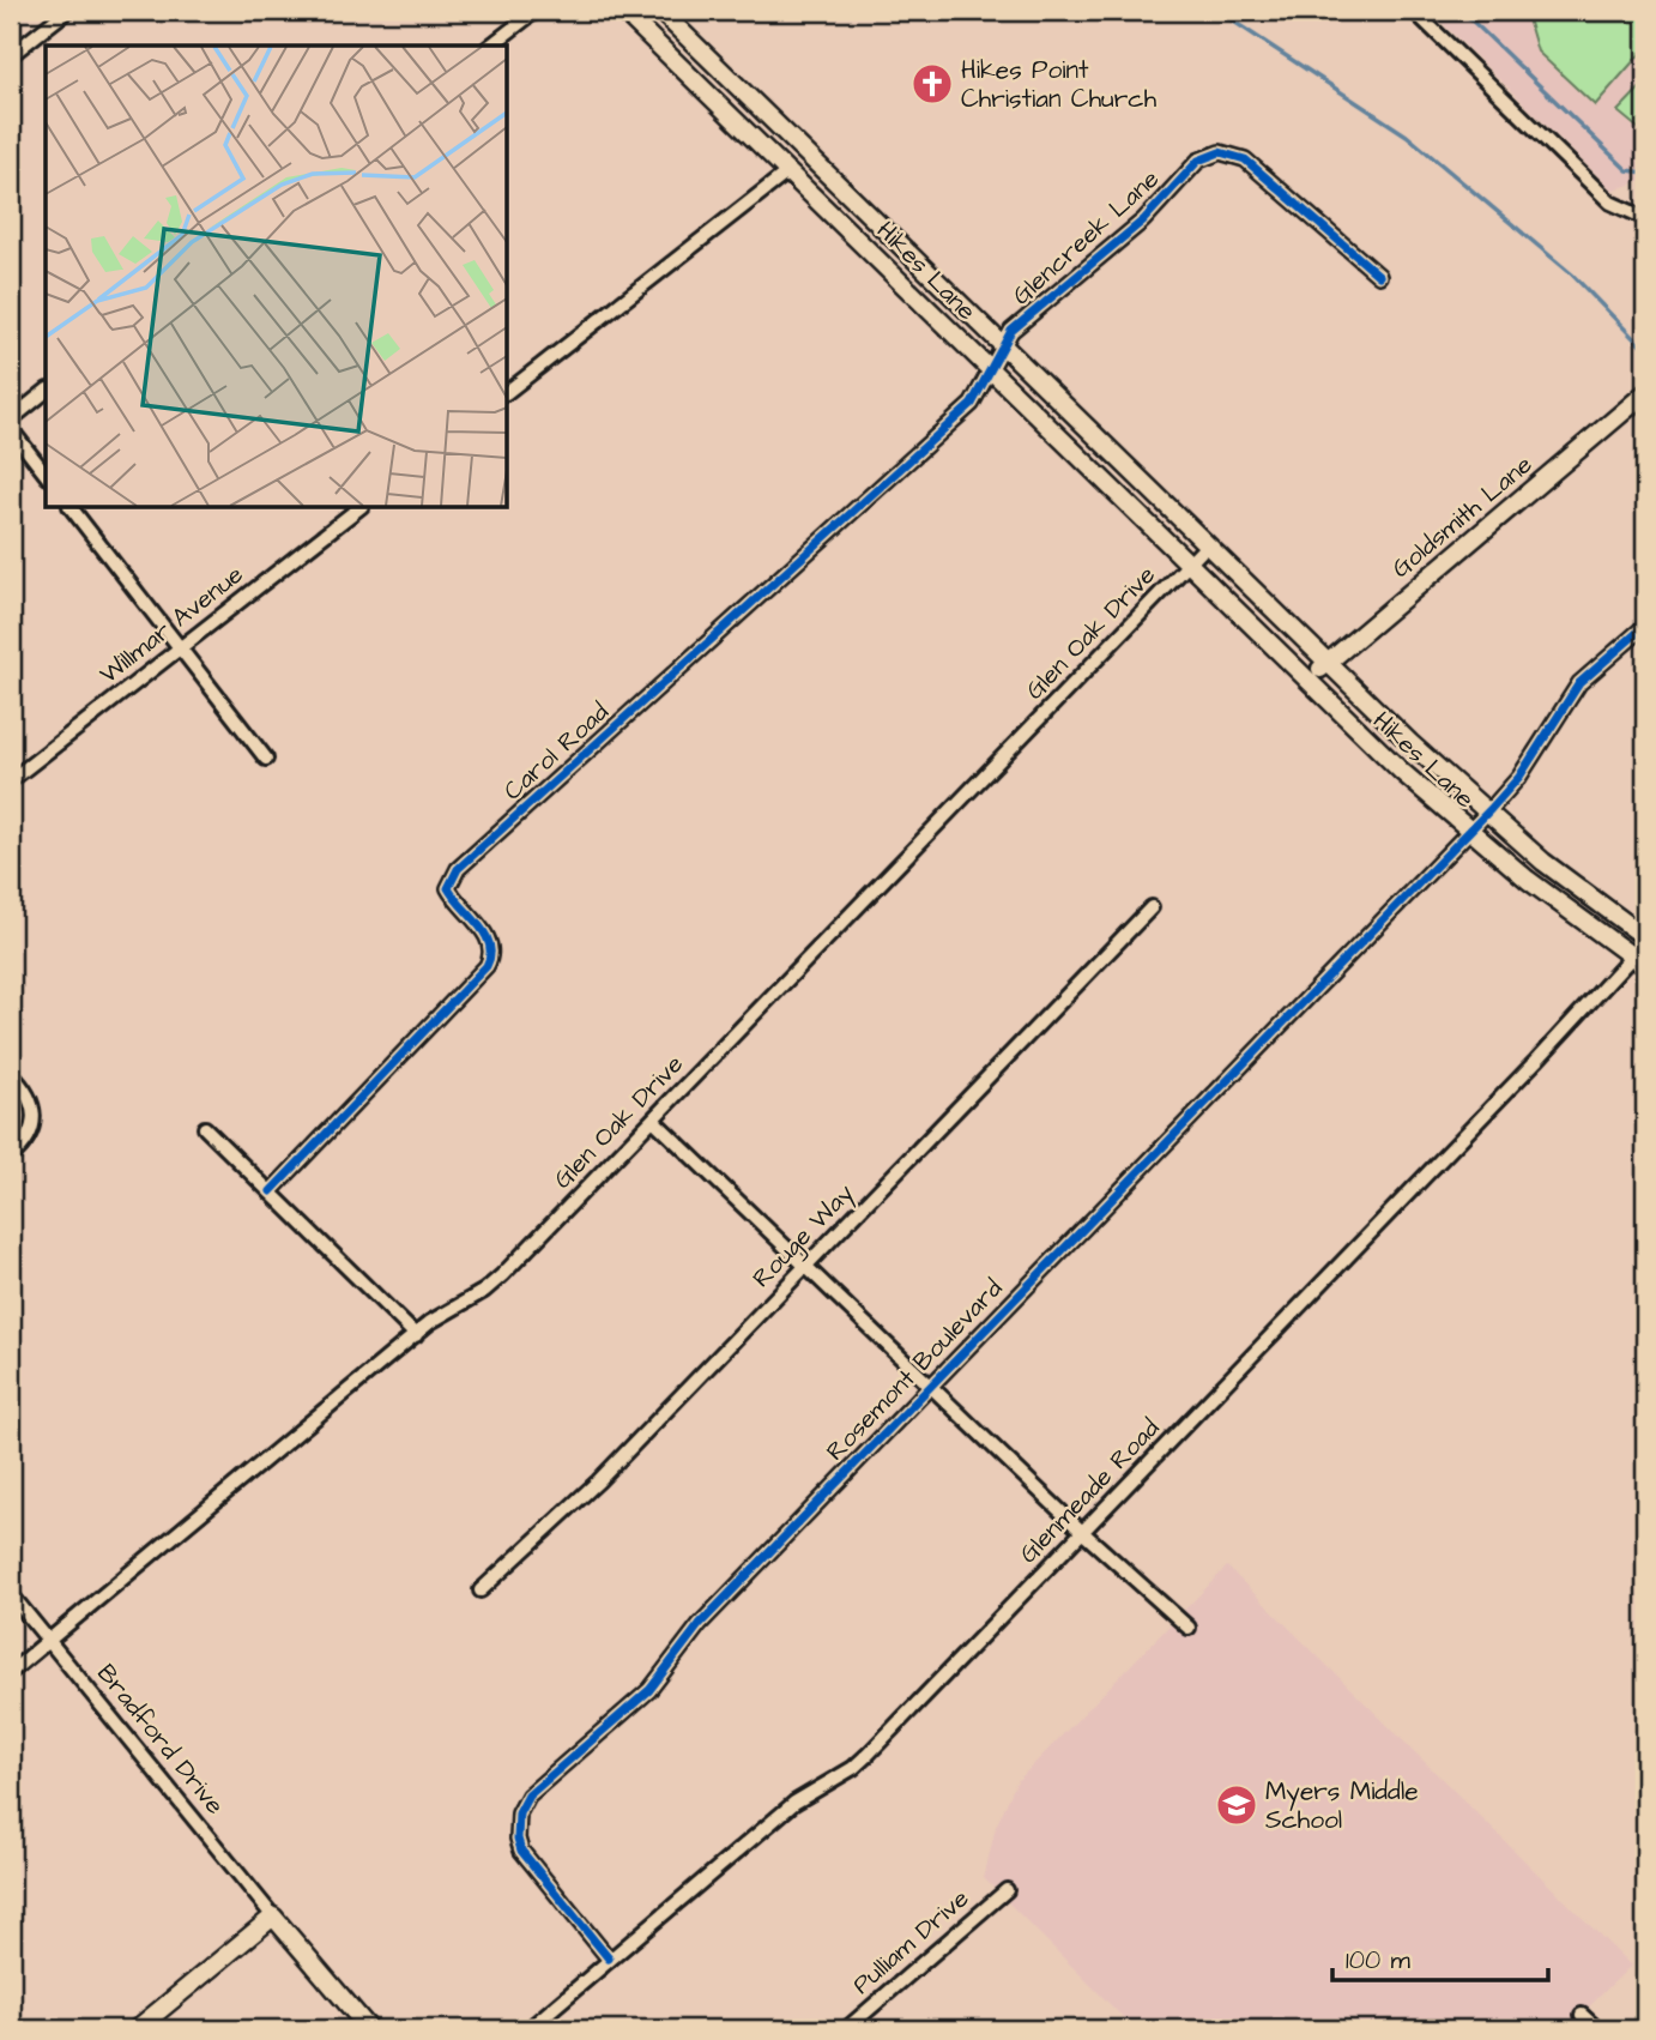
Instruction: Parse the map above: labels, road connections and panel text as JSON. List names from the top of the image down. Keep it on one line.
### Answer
{"streets":{"main road":["Hikes Lane","Goldsmith Lane"],"street":["Glencreek Lane","Willmar Avenue","Glen Oak Drive","Carol Road","Rouge Way","Rosemont Boulevard","Glenmeade Road","Bradford Drive","Pulliam Drive"]},"crossings":[["Glencreek Lane","Hikes Lane"],["Glencreek Lane","Carol Road"],["Hikes Lane","Goldsmith Lane"],["Hikes Lane","Glen Oak Drive"],["Hikes Lane","Carol Road"],["Hikes Lane","Rosemont Boulevard"],["Hikes Lane","Glenmeade Road"],["Glen Oak Drive","Bradford Drive"],["Rosemont Boulevard","Glenmeade Road"]],"places":{"church":["Hikes Point Christian Church"],"school or university":["Myers Middle School"]},"scale_bar":"100 m"}
